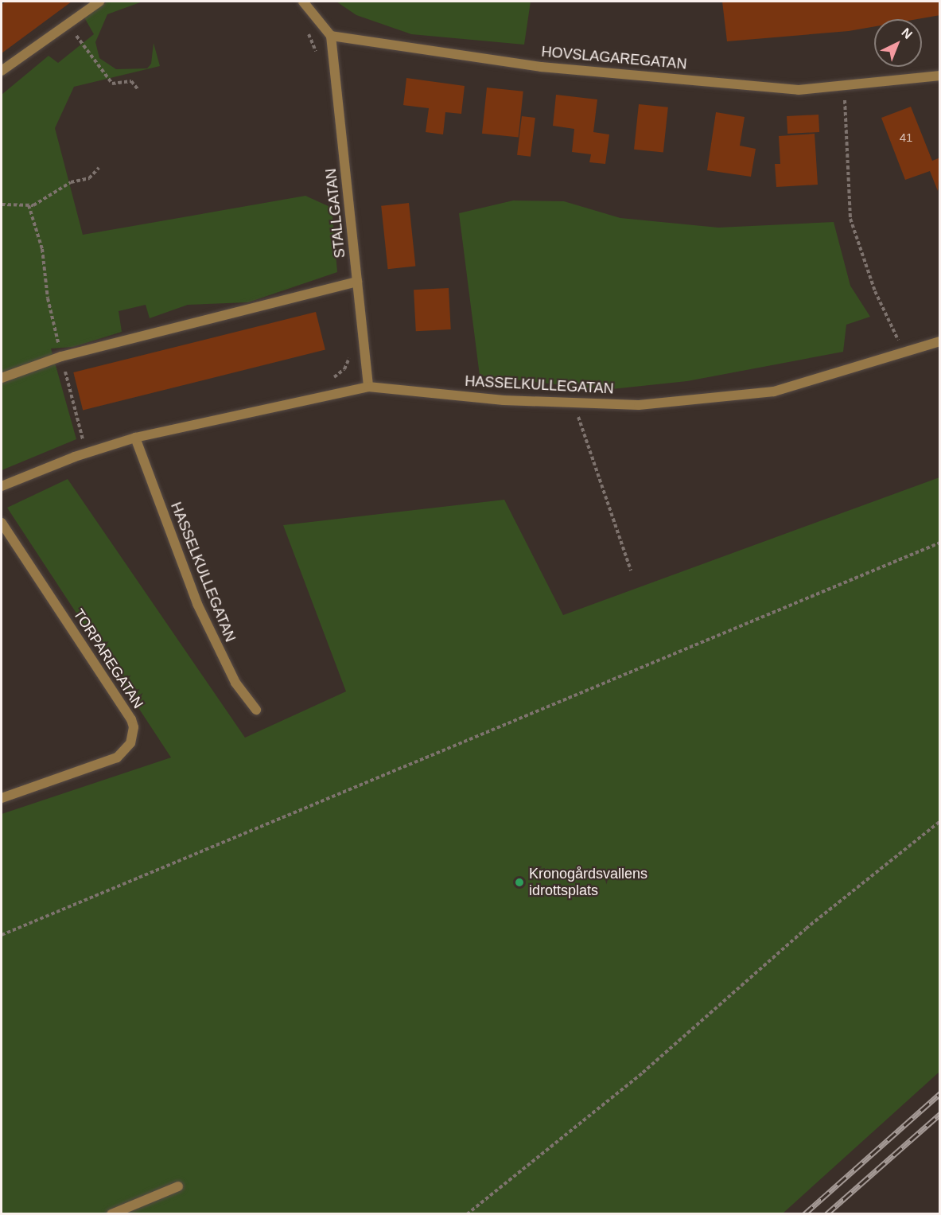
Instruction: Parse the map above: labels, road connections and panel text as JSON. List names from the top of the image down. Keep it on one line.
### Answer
{"streets":{"street":["HOVSLAGAREGATAN","STALLGATAN","HASSELKULLEGATAN","TORPAREGATAN"]},"crossings":[["HOVSLAGAREGATAN","STALLGATAN"],["STALLGATAN","HASSELKULLEGATAN"]],"places":["Kronogårdsvallens idrottsplats"],"house_numbers":["41"],"north":"top right"}
